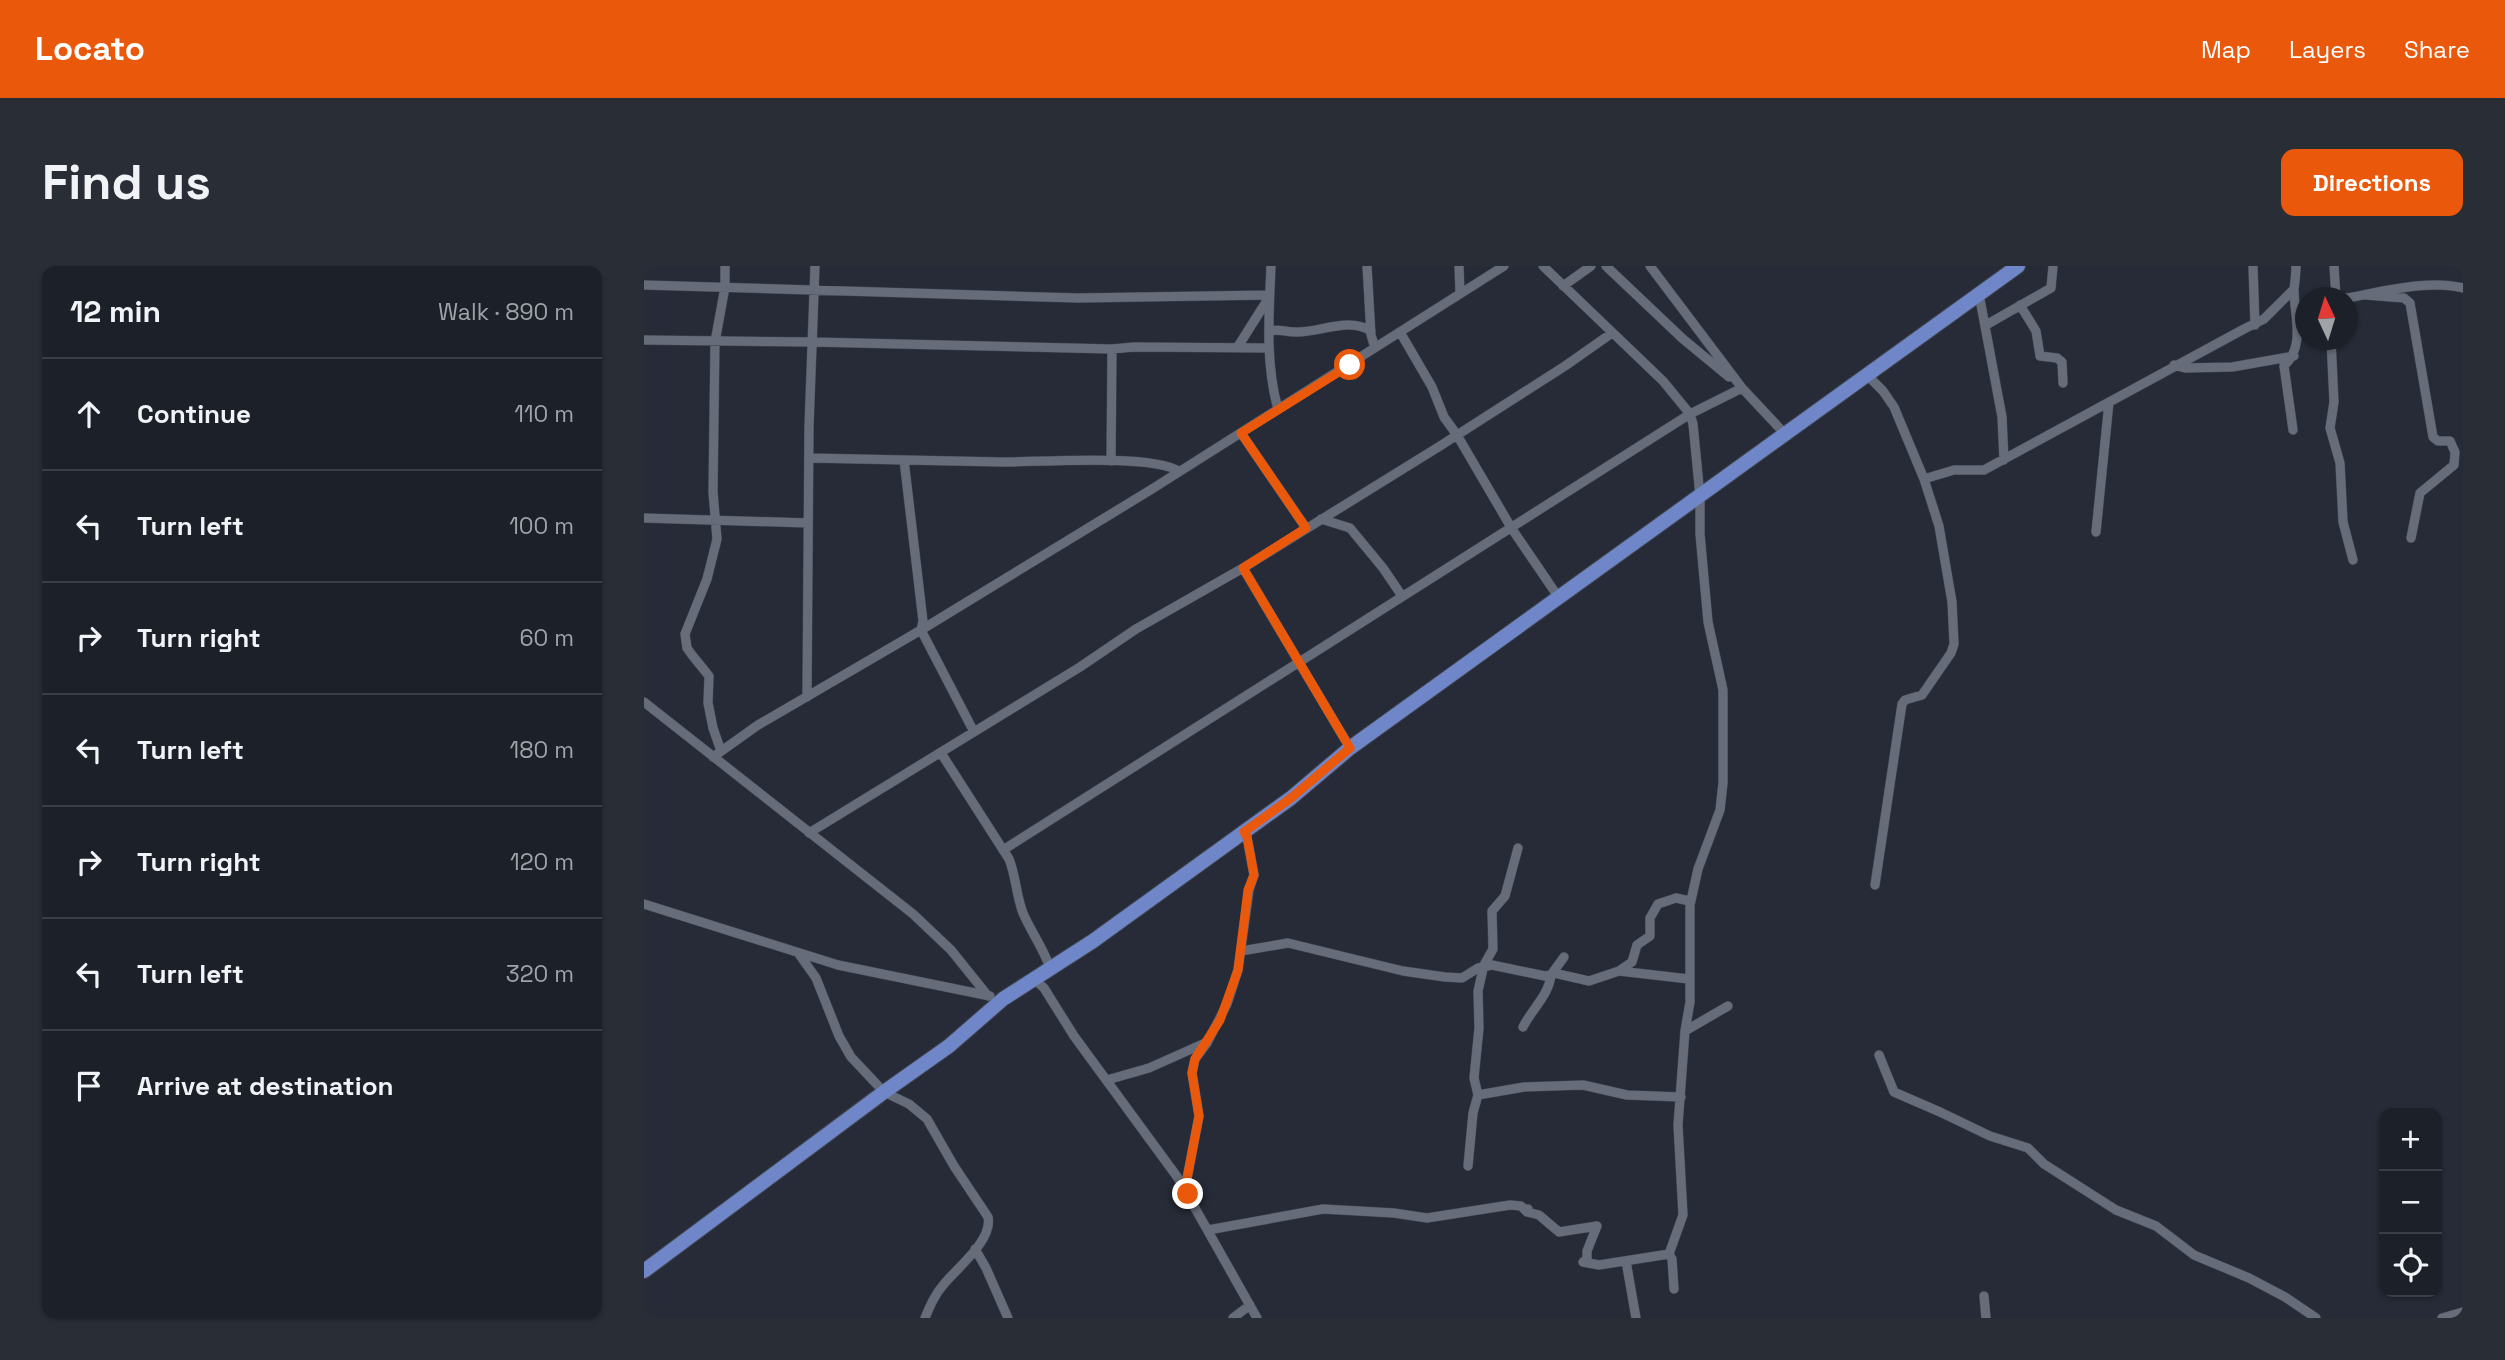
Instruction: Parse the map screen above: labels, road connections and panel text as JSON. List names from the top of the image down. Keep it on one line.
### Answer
{"north":"top","page":{"header":"Locato","nav":["Map","Layers","Share"],"buttons":"Directions","title":"Find us","heading":["12 min","Walk · 890 m"],"list":[["Continue","110 m"],["Turn left","100 m"],["Turn right","60 m"],["Turn left","180 m"],["Turn right","120 m"],["Turn left","320 m"],"Arrive at destination"],"map_buttons":["+","−"]}}
